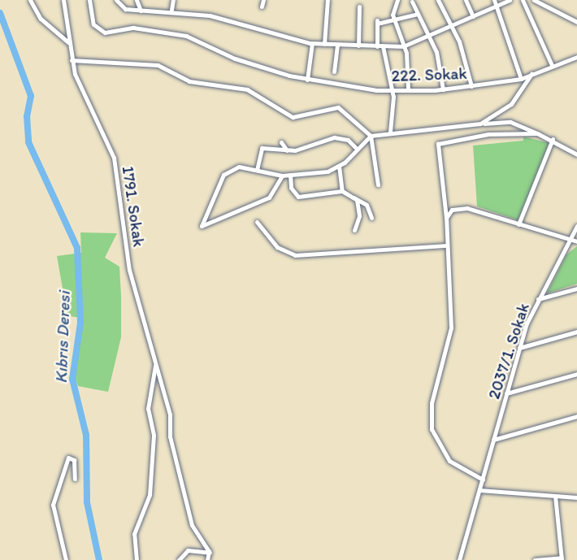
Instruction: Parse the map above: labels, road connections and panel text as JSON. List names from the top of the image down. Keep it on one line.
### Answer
{"streets":{"street":["222. Sokak","1791. Sokak","2037/1. Sokak"]},"water":["Kıbrıs Deresi"]}
